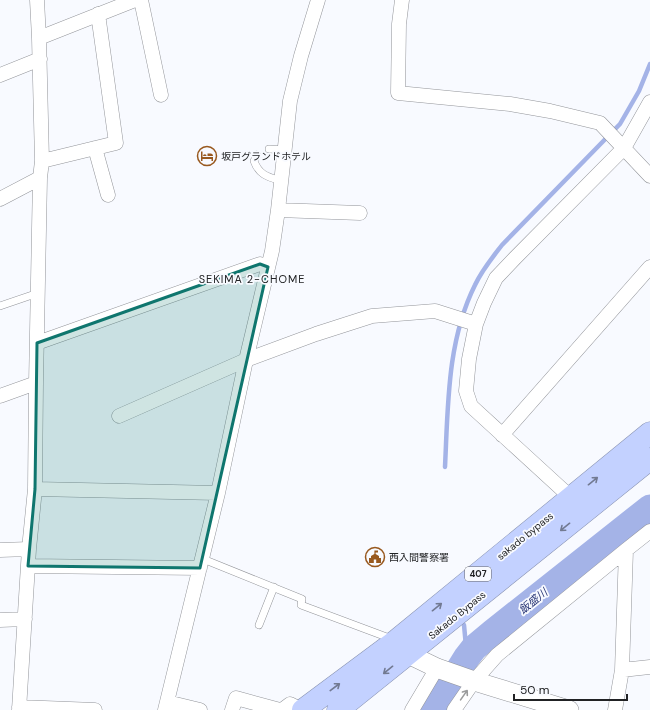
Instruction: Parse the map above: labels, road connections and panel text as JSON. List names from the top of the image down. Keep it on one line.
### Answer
{"streets":{"highway":["sakado bypass","407"]},"crossings":[["sakado bypass","407"]],"districts":["SEKIMA 2-CHOME"],"water":["飯盛川"],"places":{"hotel":["坂戸グランドホテル"],"public building":["西入間警察署"]},"scale_bar":"50 m"}
